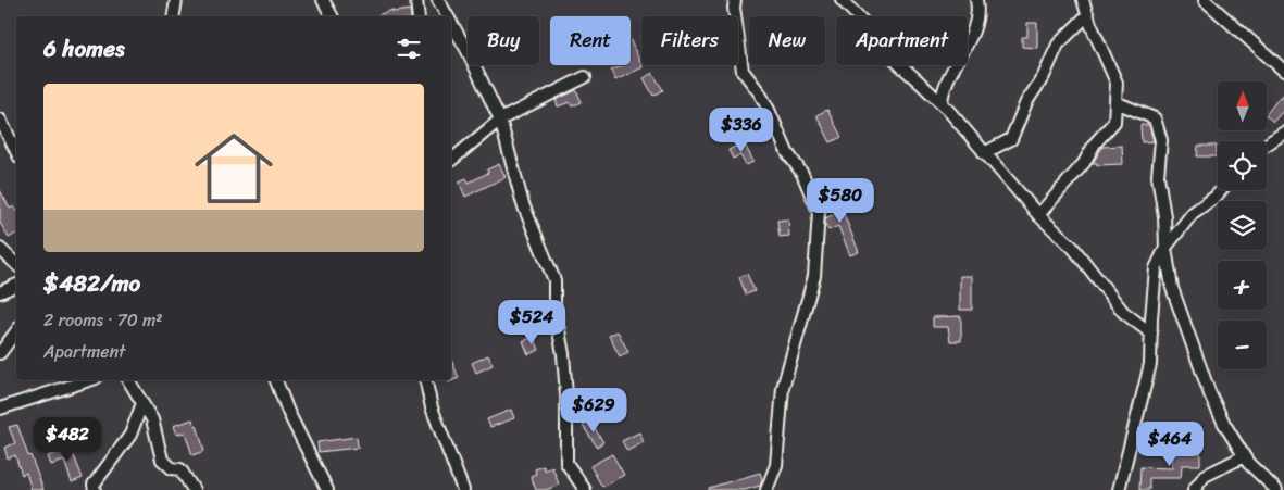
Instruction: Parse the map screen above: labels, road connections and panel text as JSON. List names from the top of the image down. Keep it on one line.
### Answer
{"north":"top","page":{"chip":["Buy","Rent","Filters","New","Apartment"],"heading":"6 homes","map_buttons":["+","−"],"list":[{"name":"$482/mo","note":"2 rooms · 70 m² · Apartment"}],"price":["$336","$580","$524","$629","$482","$464"]}}
